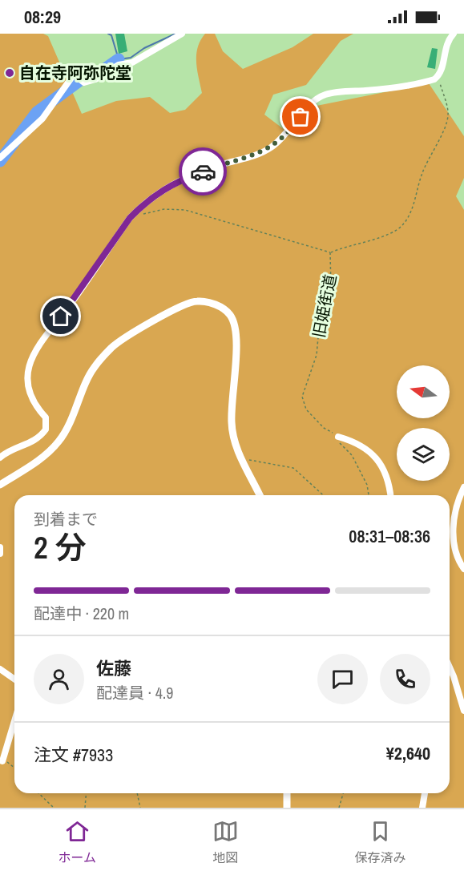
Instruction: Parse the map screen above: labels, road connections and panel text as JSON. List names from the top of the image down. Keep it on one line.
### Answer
{"streets":{"path":["旧姫街道"]},"places":["自在寺阿弥陀堂"],"north":"left","page":{"status":"08:29","heading":["2 分","到着まで","08:31–08:36"],"panel":["佐藤","配達員 · 4.9","注文 #7933","¥2,640"],"bar":"配達中 · 220 m","tabs":["ホーム","地図","保存済み"]}}
